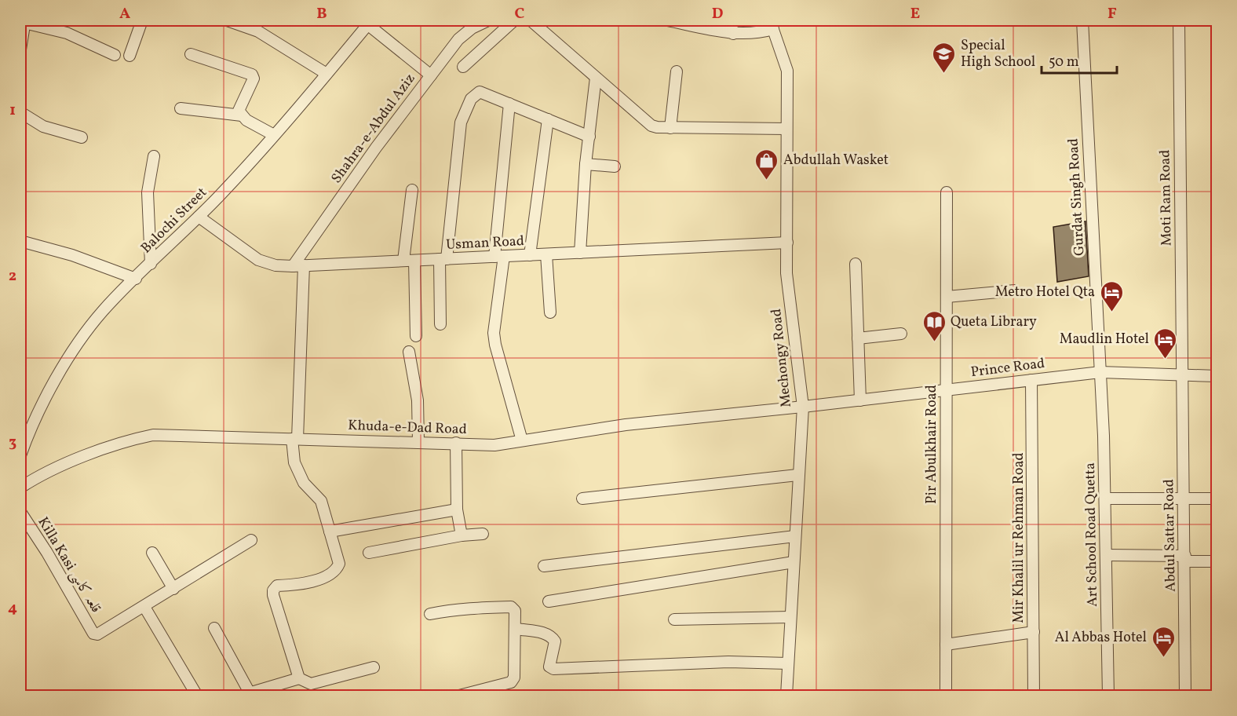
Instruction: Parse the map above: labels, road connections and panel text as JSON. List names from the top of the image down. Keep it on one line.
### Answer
{"streets":{"street":["Shahra-e-Abdul Aziz","Gurdat Singh Road","Moti Ram Road","Balochi Street","Usman Road","Mechongy Road","Prince Road","Khuda-e-Dad Road","Pir Abulkhair Road","Art School Road Quetta","Abdul Sattar Road","Mir Khalil ur Rehman Road","Killa Kasi قلعہ کاسی"]},"crossings":[["Shahra-e-Abdul Aziz","Usman Road"],["Gurdat Singh Road","Prince Road"],["Gurdat Singh Road","Art School Road Quetta"],["Moti Ram Road","Prince Road"],["Moti Ram Road","Abdul Sattar Road"],["Balochi Street","Usman Road"],["Usman Road","Mechongy Road"],["Mechongy Road","Prince Road"],["Mechongy Road","Khuda-e-Dad Road"],["Prince Road","Khuda-e-Dad Road"],["Prince Road","Pir Abulkhair Road"],["Prince Road","Art School Road Quetta"],["Prince Road","Abdul Sattar Road"],["Prince Road","Mir Khalil ur Rehman Road"]],"places":{"school or university":["Special High School"],"shop":["Abdullah Wasket"],"hotel":["Metro Hotel Qta","Maudlin Hotel","Al Abbas Hotel"],"library":["Queta Library"]},"scale_bar":"50 m","grid":{"columns":["A","B","C","D","E","F"],"rows":["1","2","3","4"]}}
